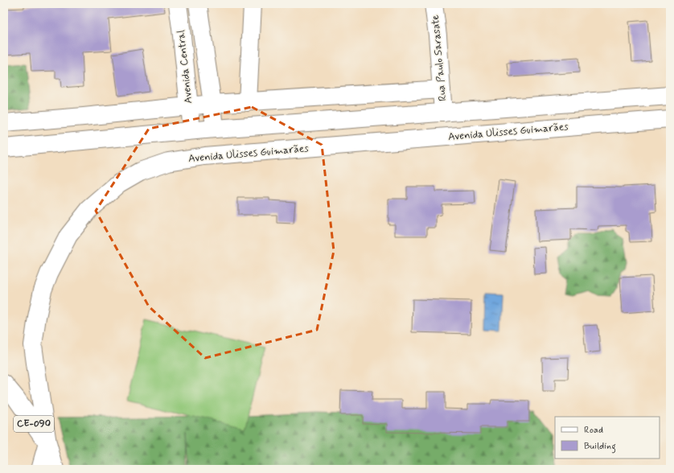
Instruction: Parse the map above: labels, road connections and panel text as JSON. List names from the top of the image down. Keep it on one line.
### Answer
{"streets":{"main road":["Rua Paulo Sarasate","Avenida Central","Avenida Ulisses Guimarães","CE-090"]},"crossings":[["Avenida Ulisses Guimarães","CE-090"]],"legend":["Road","Building"]}
